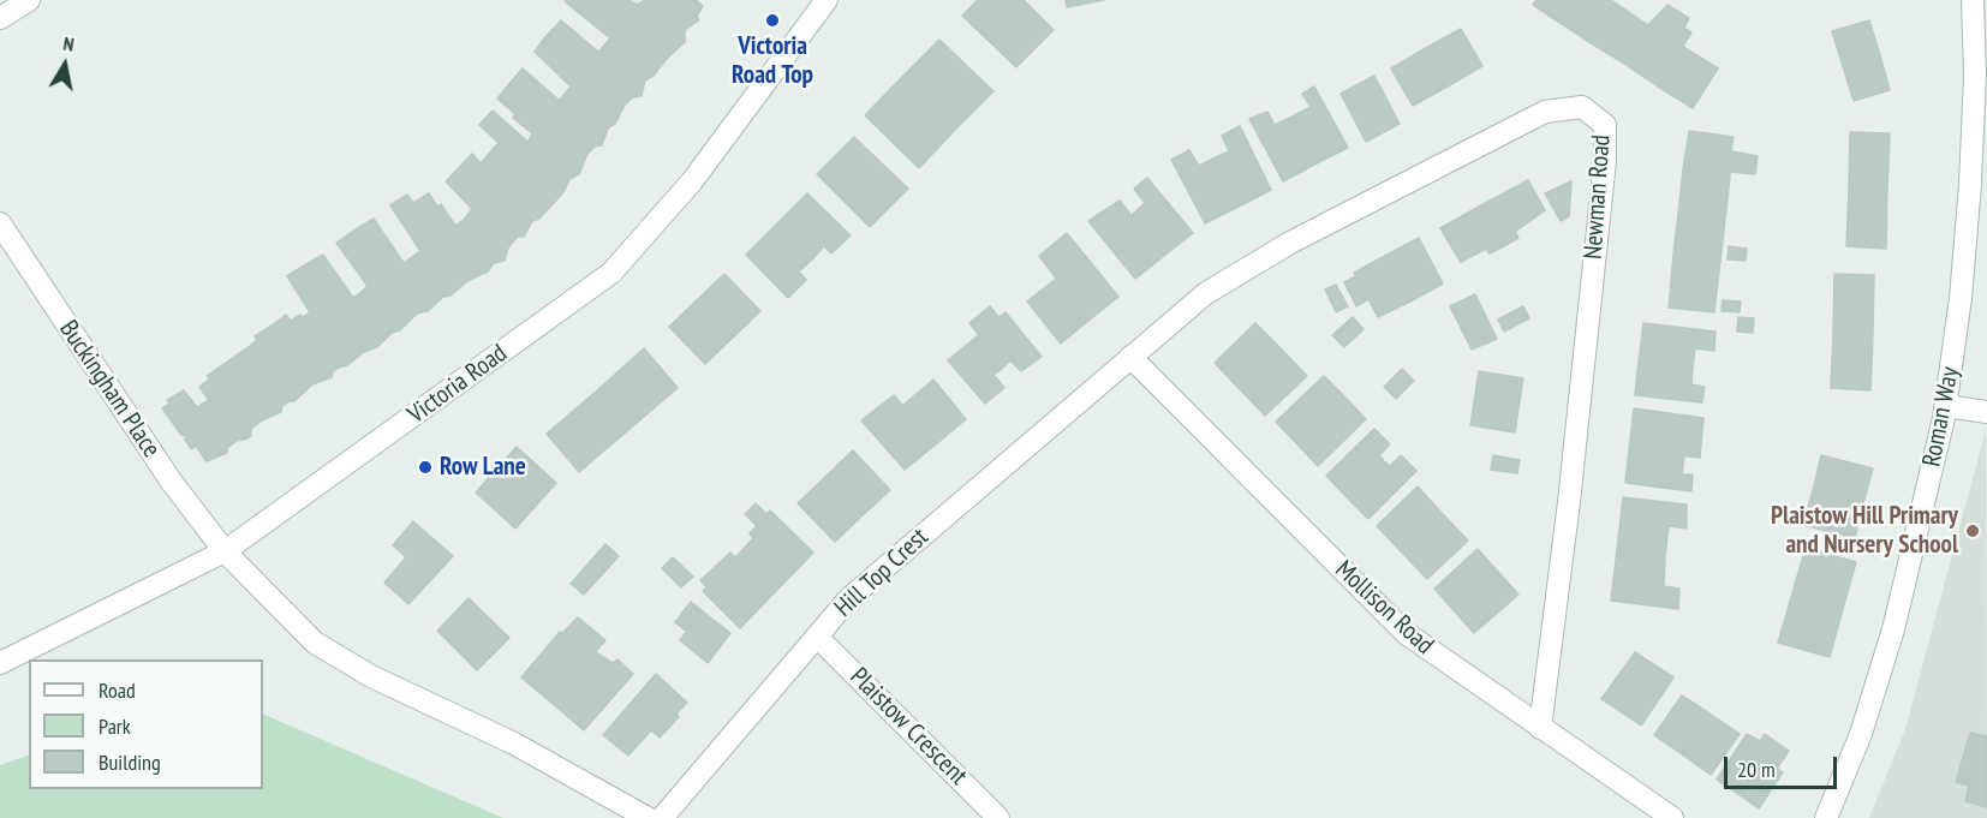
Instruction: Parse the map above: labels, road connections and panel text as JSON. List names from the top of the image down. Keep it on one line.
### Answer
{"streets":{"street":["Newman Road","Victoria Road","Buckingham Place","Roman Way","Hill Top Crest","Mollison Road","Plaistow Crescent"]},"crossings":[["Newman Road","Hill Top Crest"],["Newman Road","Mollison Road"],["Victoria Road","Buckingham Place"],["Hill Top Crest","Mollison Road"],["Hill Top Crest","Plaistow Crescent"]],"places":["Victoria Road Top","Row Lane","Plaistow Hill Primary and Nursery School"],"legend":["Road","Park","Building"],"scale_bar":"20 m","north":"top"}
